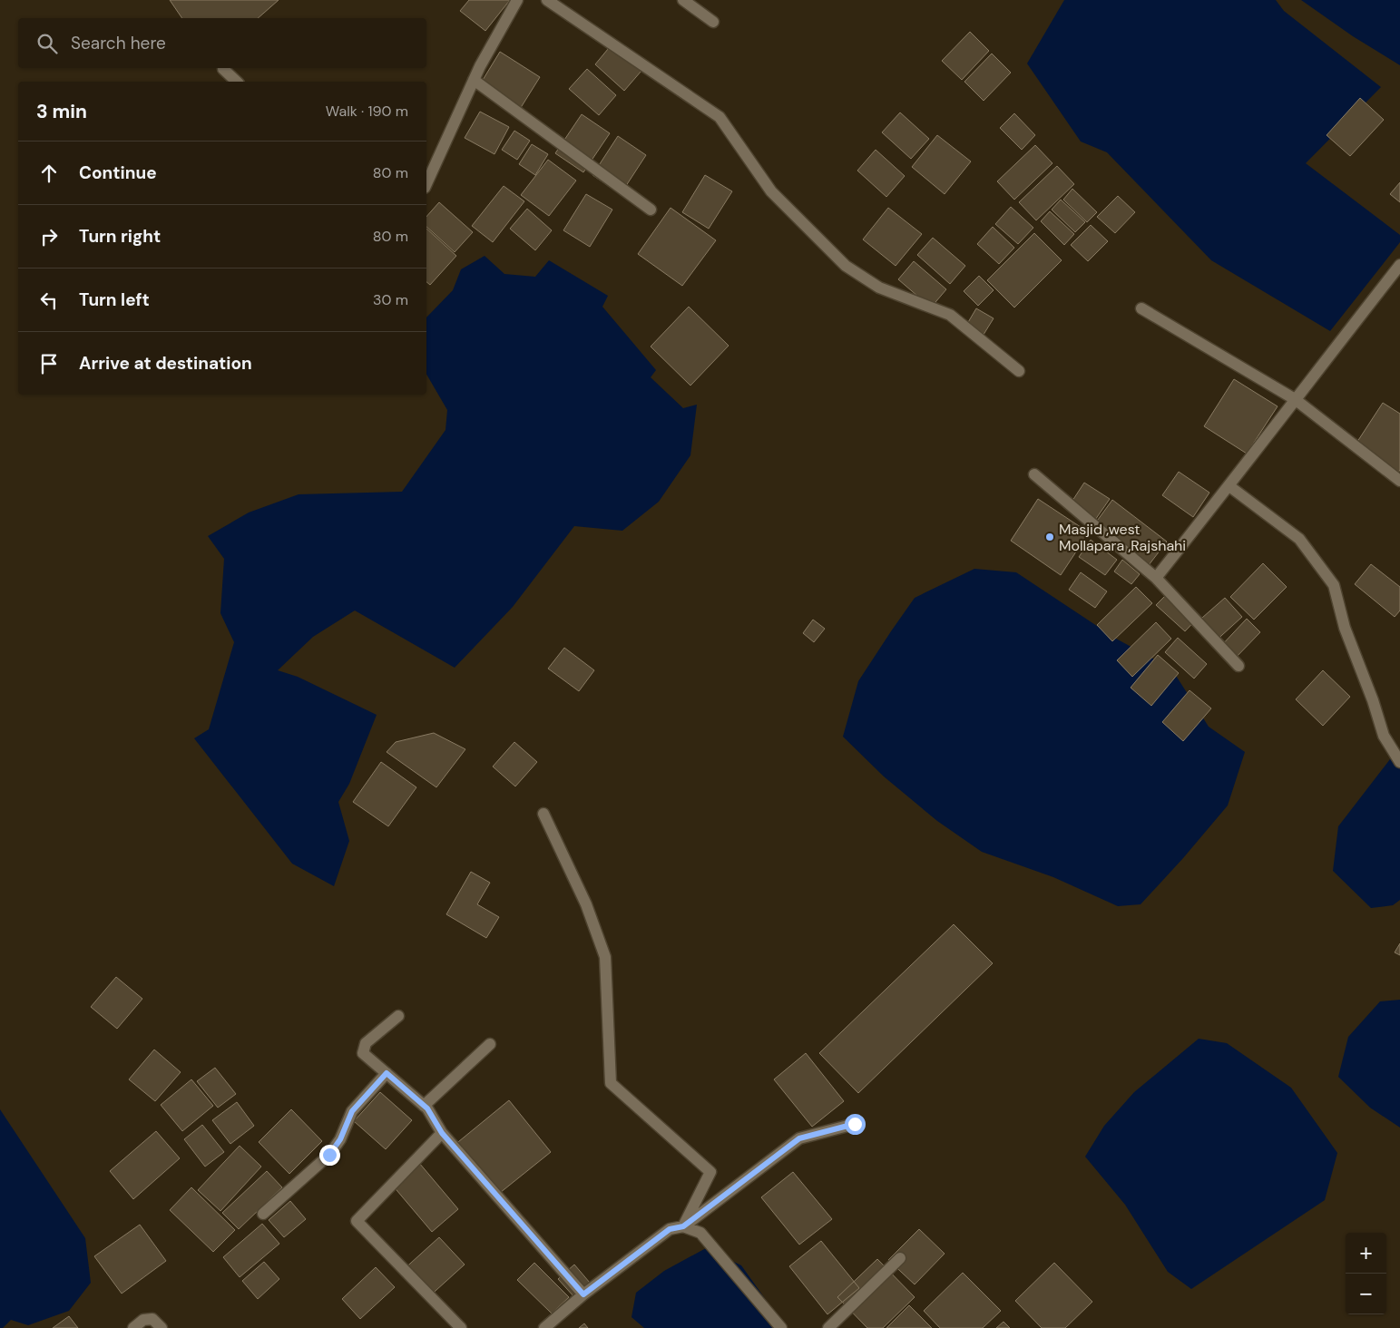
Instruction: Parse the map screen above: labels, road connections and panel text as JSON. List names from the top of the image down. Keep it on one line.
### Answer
{"places":["Masjid ,west Mollapara ,Rajshahi"],"page":{"search":"Search here","heading":["3 min","Walk · 190 m"],"list":[["Continue","80 m"],["Turn right","80 m"],["Turn left","30 m"],"Arrive at destination"],"map_buttons":["+","−"]}}
